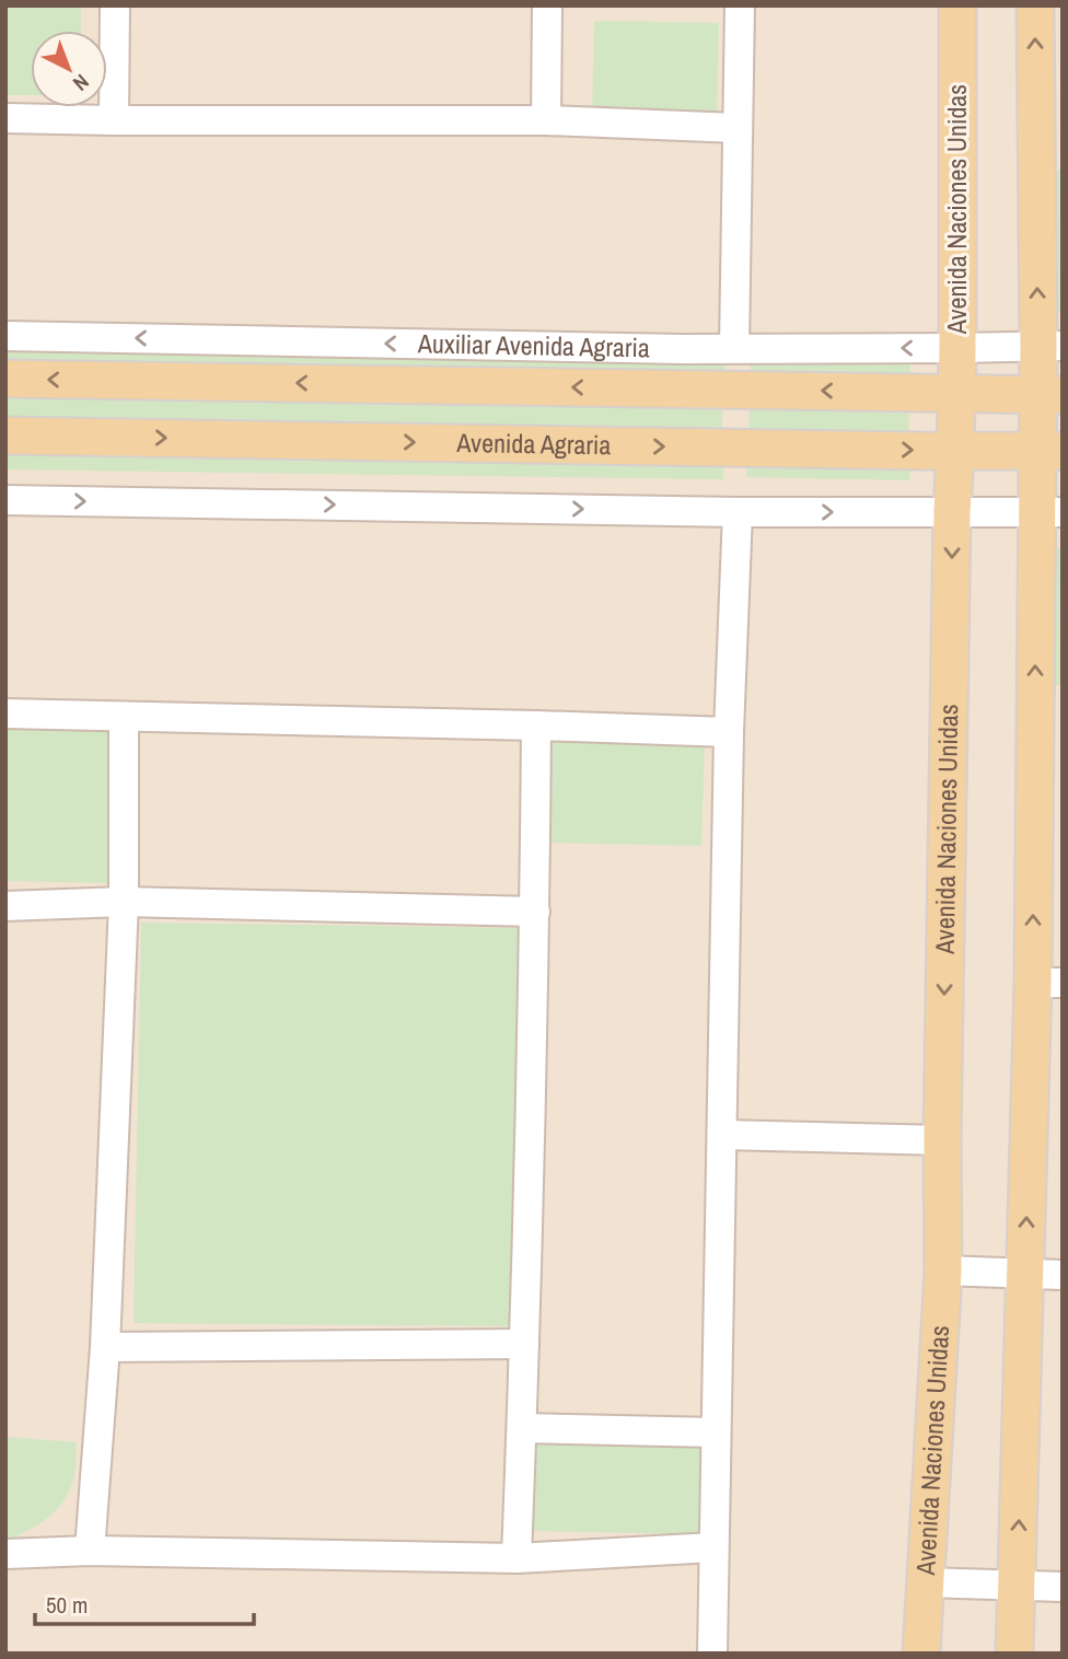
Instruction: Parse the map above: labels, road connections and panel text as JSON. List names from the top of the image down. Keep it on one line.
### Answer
{"streets":{"main road":["Avenida Naciones Unidas","Avenida Agraria"],"street":["Auxiliar Avenida Agraria"]},"crossings":[["Avenida Naciones Unidas","Auxiliar Avenida Agraria"],["Avenida Naciones Unidas","Avenida Agraria"]],"scale_bar":"50 m","north":"bottom right"}
